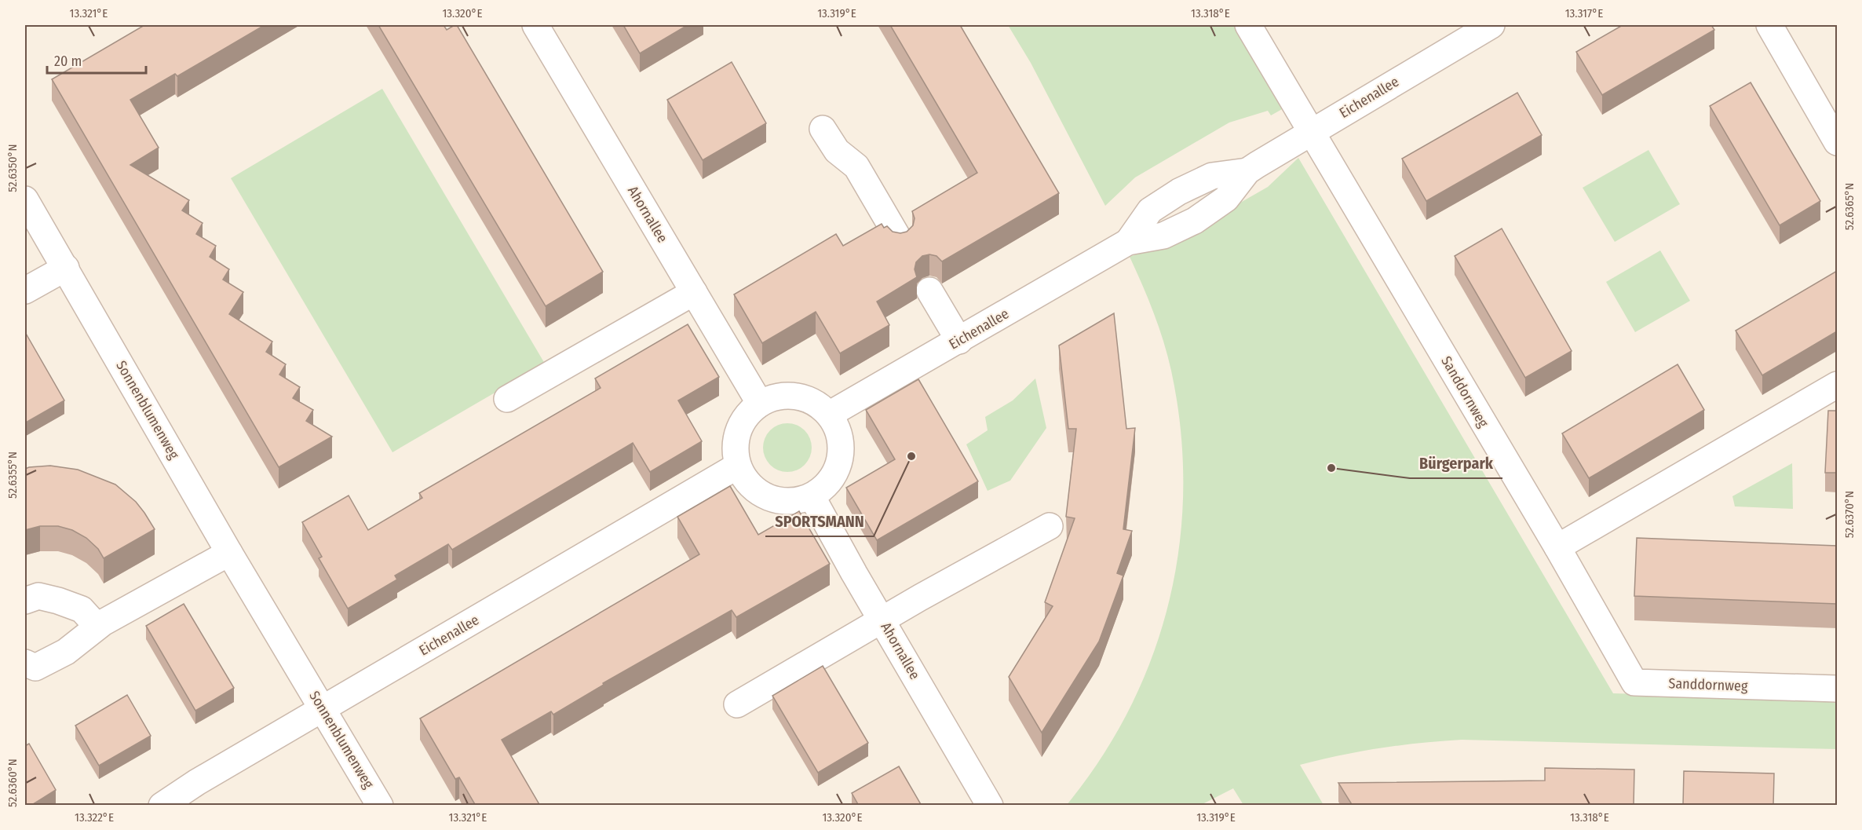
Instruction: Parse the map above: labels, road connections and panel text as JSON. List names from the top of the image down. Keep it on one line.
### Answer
{"streets":{"street":["Eichenallee","Ahornallee","Sanddornweg","Sonnenblumenweg"]},"crossings":[["Eichenallee","Ahornallee"],["Eichenallee","Sanddornweg"],["Eichenallee","Sonnenblumenweg"]],"places":["SPORTSMANN","Bürgerpark"],"scale_bar":"20 m","coordinates":["13.321°E","13.320°E","13.319°E","13.318°E","13.317°E","52.6350°N","52.6365°N","52.6355°N","52.6370°N","52.6360°N","13.322°E"]}
